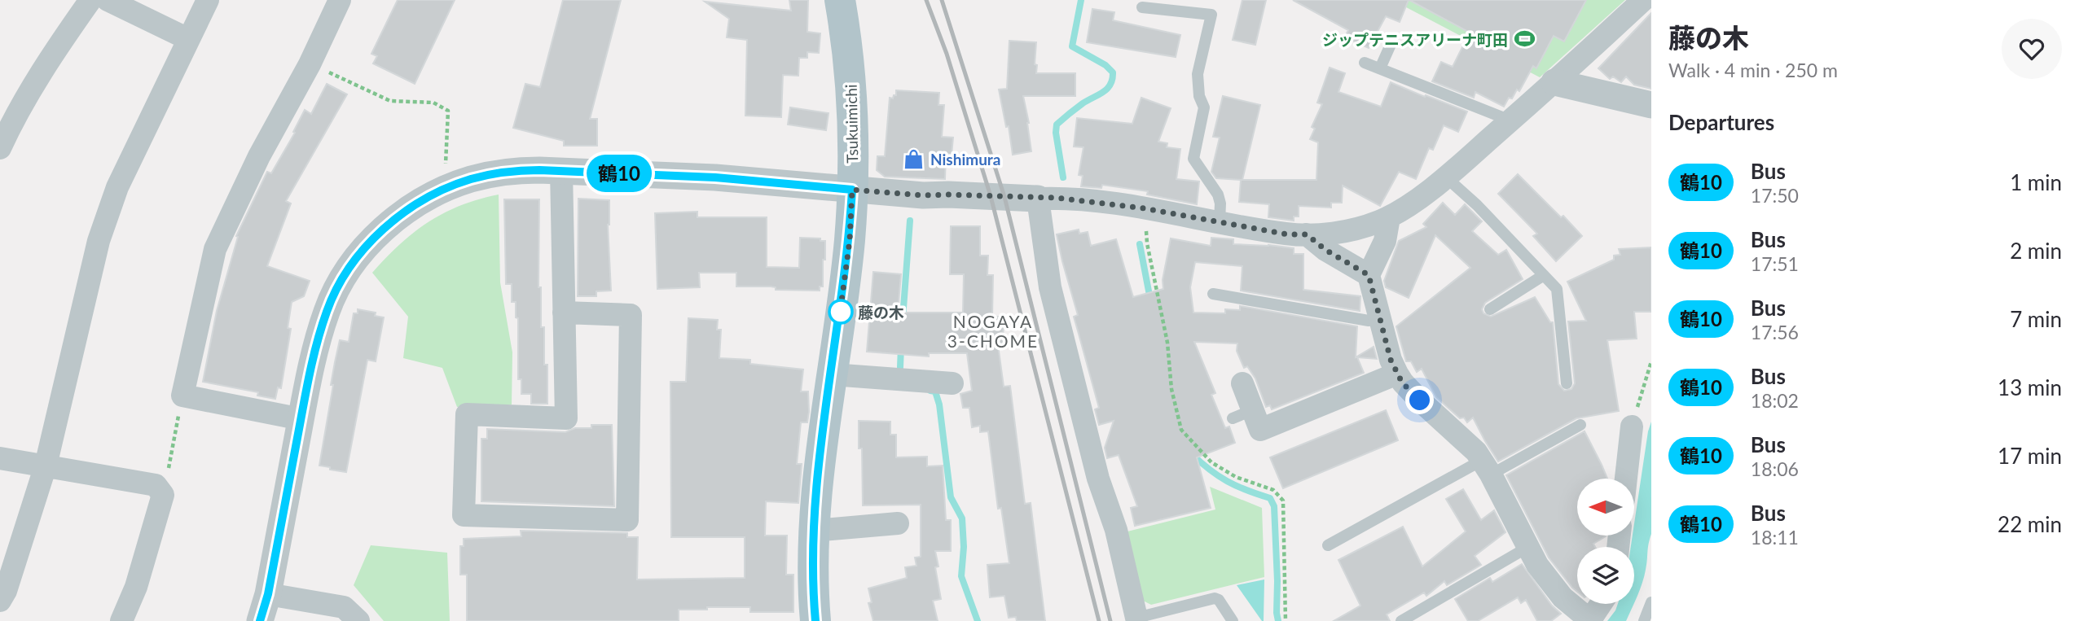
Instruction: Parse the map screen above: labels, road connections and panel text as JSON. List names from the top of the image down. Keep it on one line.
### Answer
{"streets":{"main road":["Tsukuimichi"]},"districts":["NOGAYA 3-CHOME"],"places":{"sports":["ジップテニスアリーナ町田"],"shop":["Nishimura"],"other":["藤の木"]},"lines":["bus line 鶴10"],"north":"left","page":{"on_map":"鶴10","heading":[["藤の木","Walk · 4 min · 250 m"],"Departures"],"list":[{"mark":"鶴10","name":"Bus","note":"17:50","value":"1 min"},{"mark":"鶴10","name":"Bus","note":"17:51","value":"2 min"},{"mark":"鶴10","name":"Bus","note":"17:56","value":"7 min"},{"mark":"鶴10","name":"Bus","note":"18:02","value":"13 min"},{"mark":"鶴10","name":"Bus","note":"18:06","value":"17 min"},{"mark":"鶴10","name":"Bus","note":"18:11","value":"22 min"}]}}
